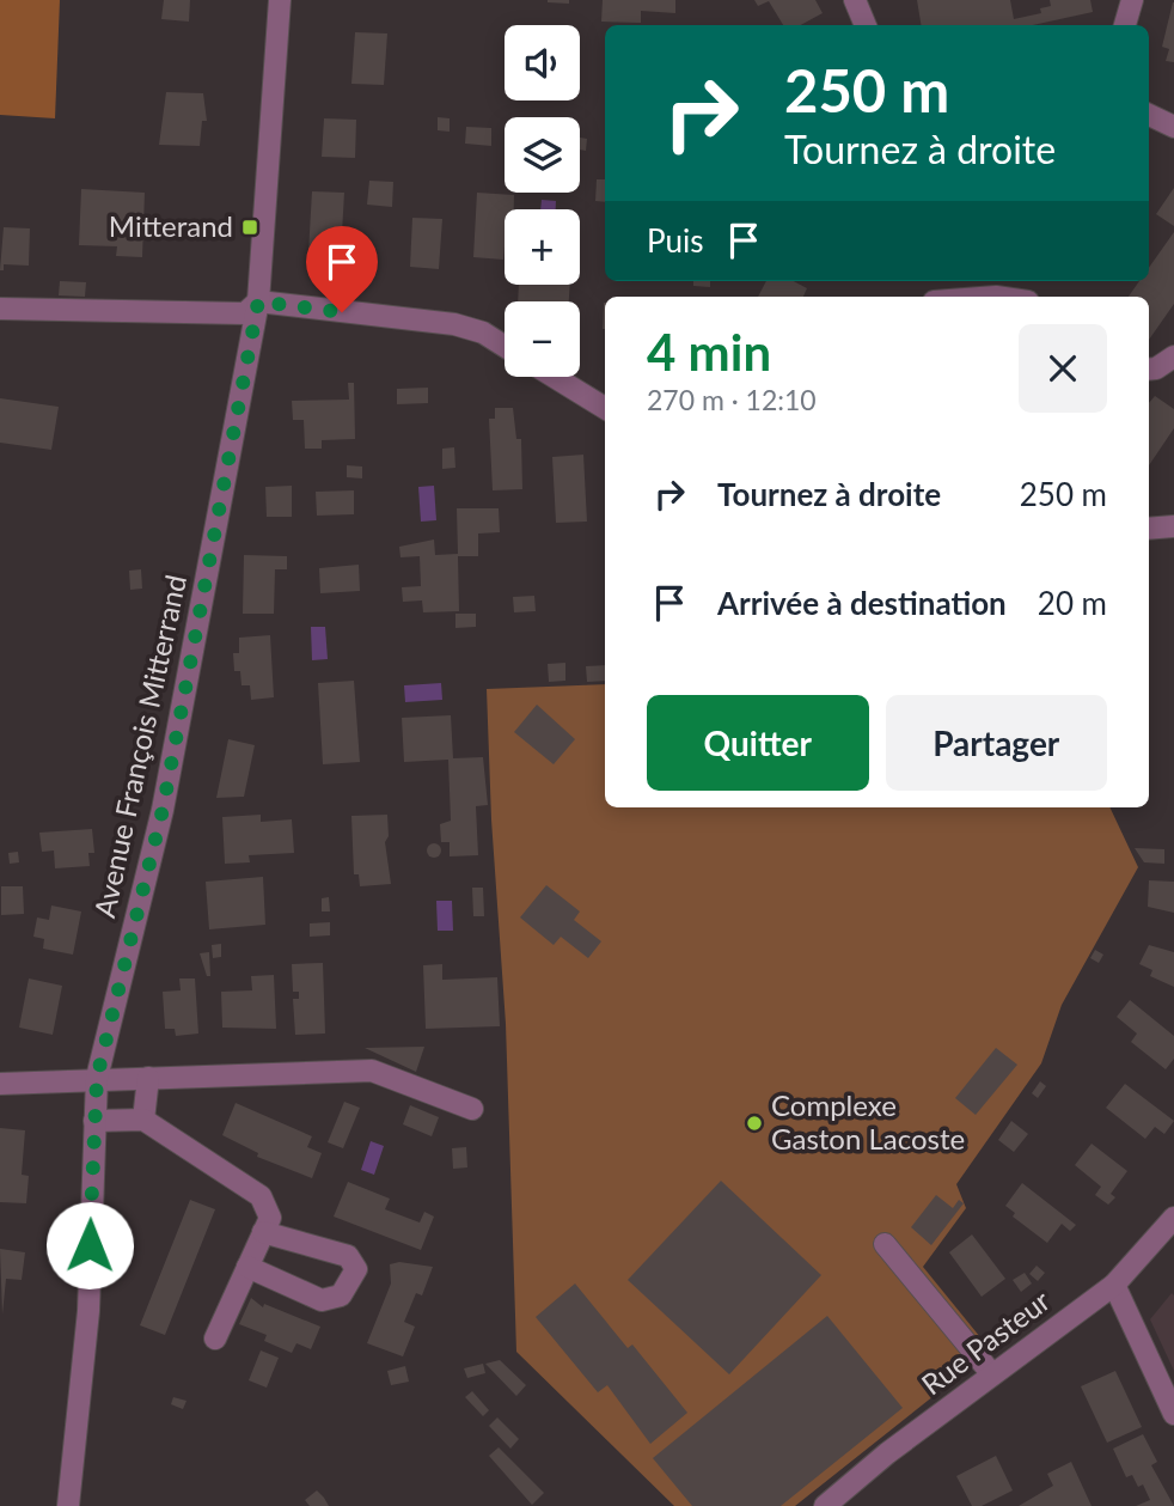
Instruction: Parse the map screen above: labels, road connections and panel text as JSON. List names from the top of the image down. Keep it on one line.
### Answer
{"streets":{"street":["Avenue François Mitterrand","Rue Pasteur"]},"places":{"transit":["Mitterand"],"other":["Complexe Gaston Lacoste"]},"page":{"map_buttons":["+","−"],"turn":["250 m","Tournez à droite"],"then":"Puis","heading":["4 min","270 m · 12:10"],"list":[{"name":"Tournez à droite","value":"250 m"},{"name":"Arrivée à destination","value":"20 m"}],"buttons":["Quitter","Partager"]}}
